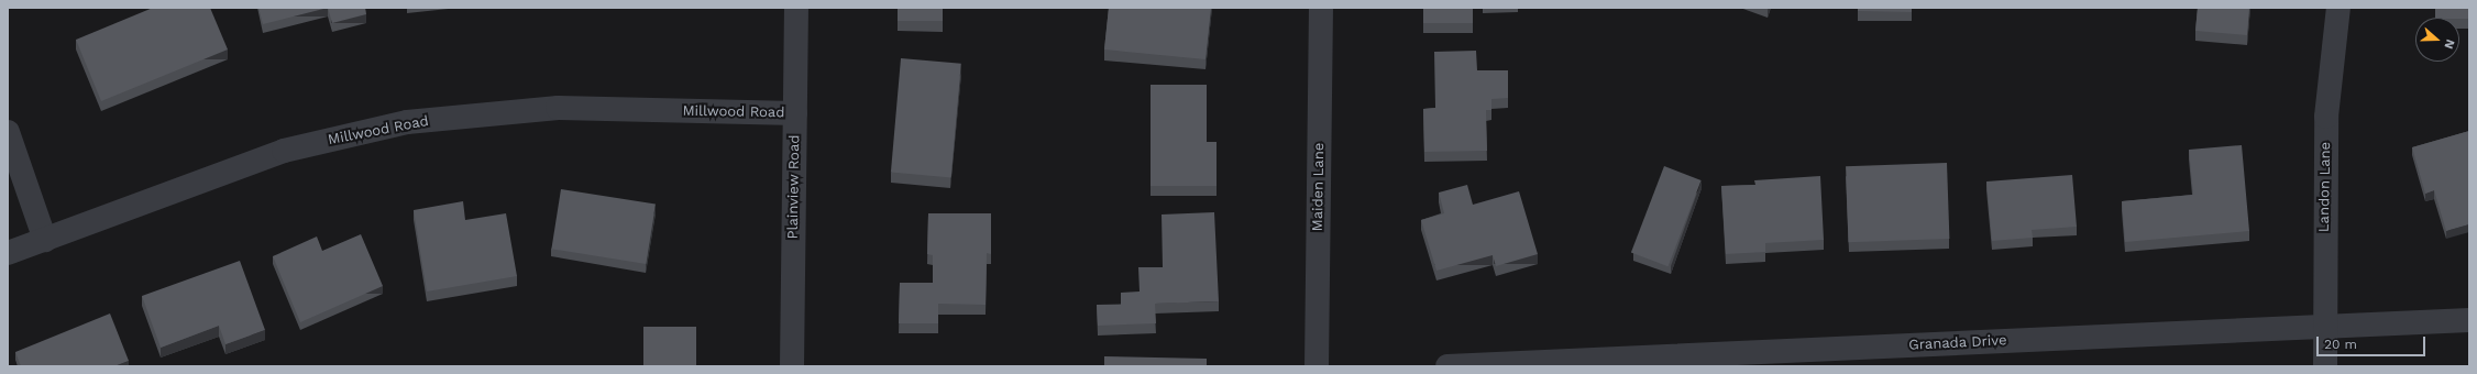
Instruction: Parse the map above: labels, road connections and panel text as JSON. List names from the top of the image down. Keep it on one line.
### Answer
{"streets":{"street":["Millwood Road","Plainview Road","Maiden Lane","Landon Lane","Granada Drive"]},"crossings":[["Millwood Road","Plainview Road"],["Landon Lane","Granada Drive"]],"scale_bar":"20 m","north":"right"}
